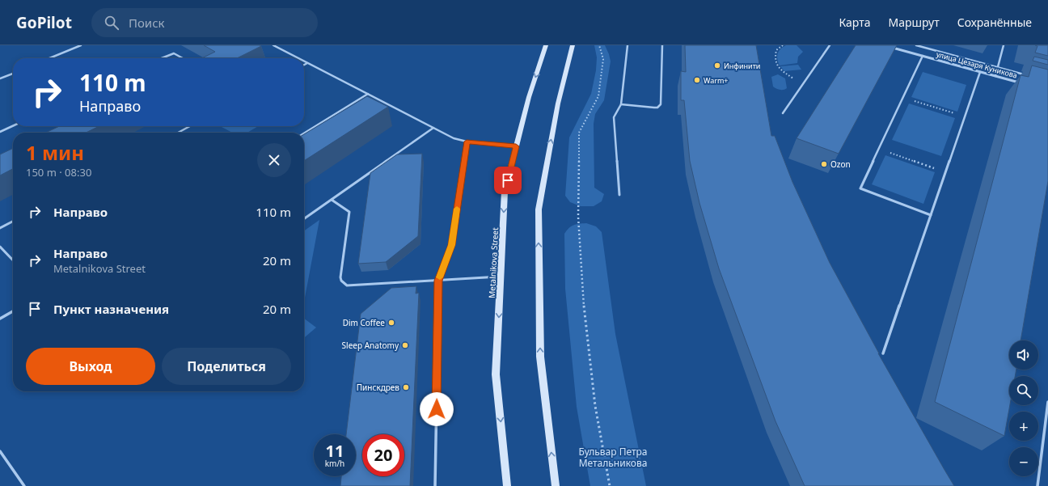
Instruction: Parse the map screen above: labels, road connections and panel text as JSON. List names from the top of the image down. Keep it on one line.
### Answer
{"streets":{"main road":["Metalnikova Street"],"street":["улица Цезаря Куникова"]},"parks":["Бульвар Петра Метальникова"],"places":["Инфинити","Warm+","Ozon","Dim Coffee","Sleep Anatomy","Пинскдрев"],"page":{"header":"GoPilot","search":"Поиск","nav":["Карта","Маршрут","Сохранённые"],"turn":["110 m","Направо"],"heading":["1 мин","150 m · 08:30"],"list":[{"name":"Направо","value":"110 m"},{"name":"Направо","note":"Metalnikova Street","value":"20 m"},{"name":"Пункт назначения","value":"20 m"}],"map_buttons":["+","−"],"buttons":["Выход","Поделиться"],"speed":"11 km/h","limit":"20"}}
